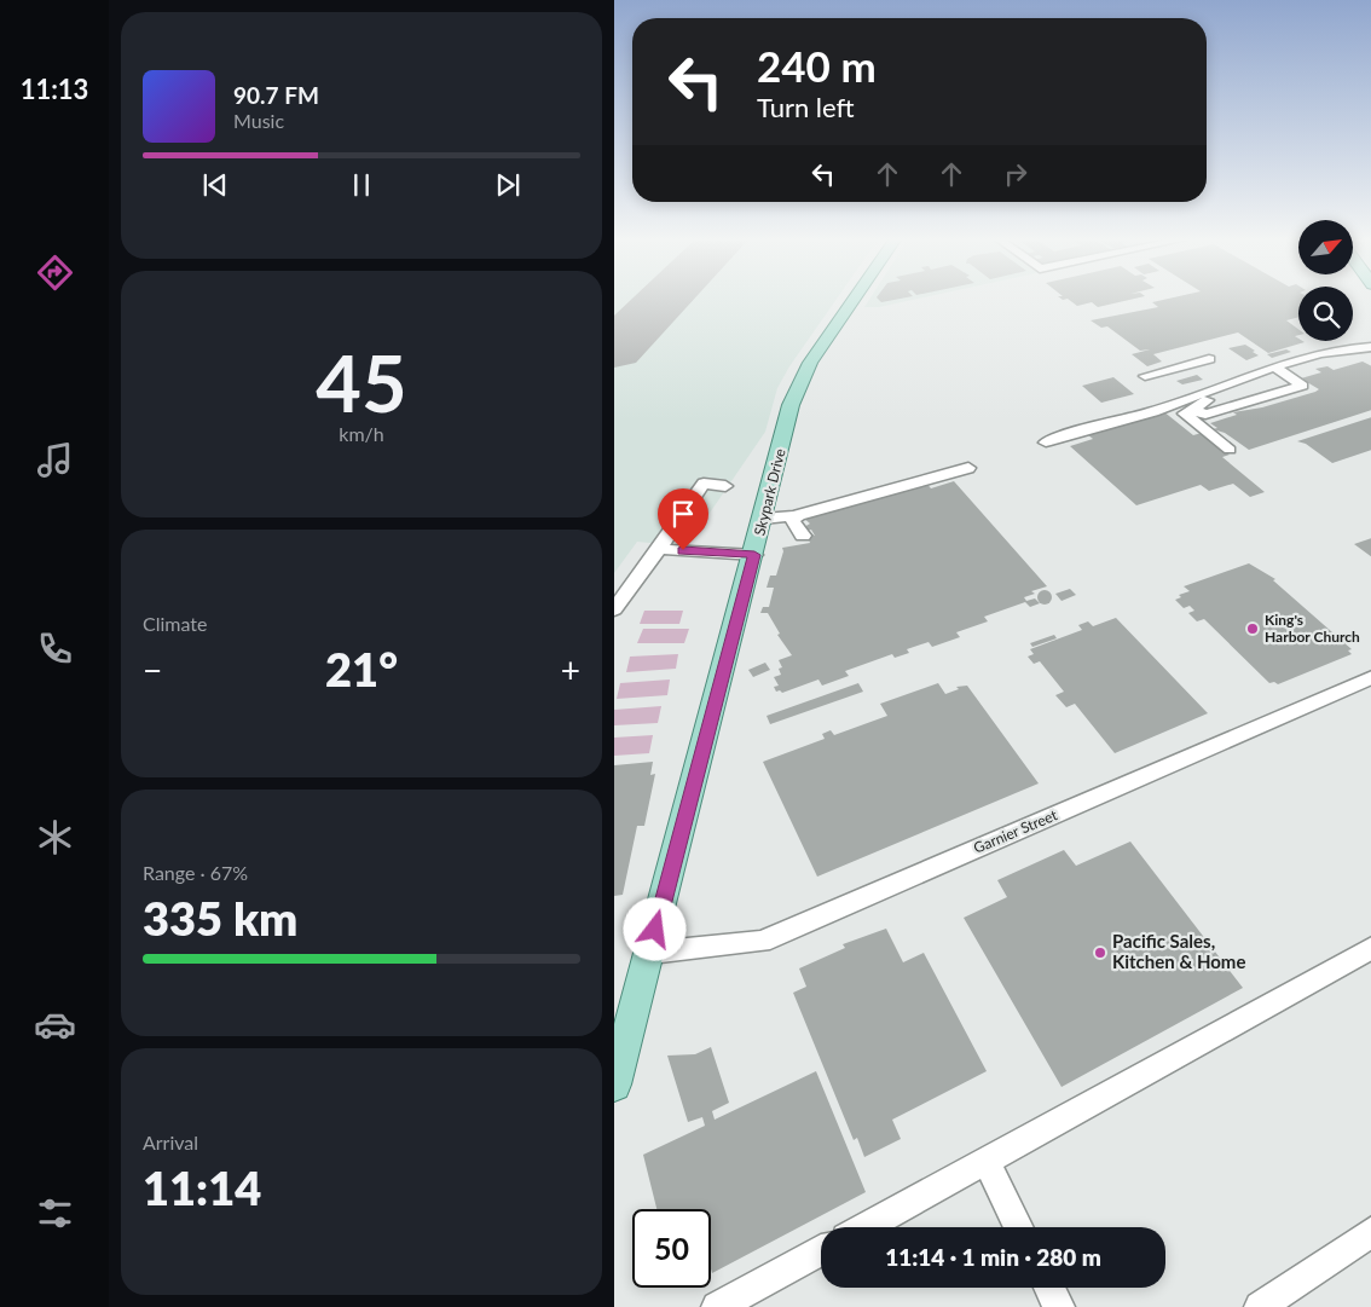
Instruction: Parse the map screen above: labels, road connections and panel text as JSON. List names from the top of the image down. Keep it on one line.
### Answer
{"streets":{"main road":["Skypark Drive"],"street":["Garnier Street"]},"crossings":[["Skypark Drive","Garnier Street"]],"places":["King's Harbor Church","Pacific Sales, Kitchen & Home"],"north":"top right","page":{"tabs":"11:13","turn":["240 m","Turn left"],"song":["90.7 FM","Music"],"tile":[["45","km/h"],"Climate",["Range · 67%","335 km"],["Arrival","11:14"]],"heat":["−","21°","+"],"limit":"50","trip":"11:14 · 1 min · 280 m"}}
